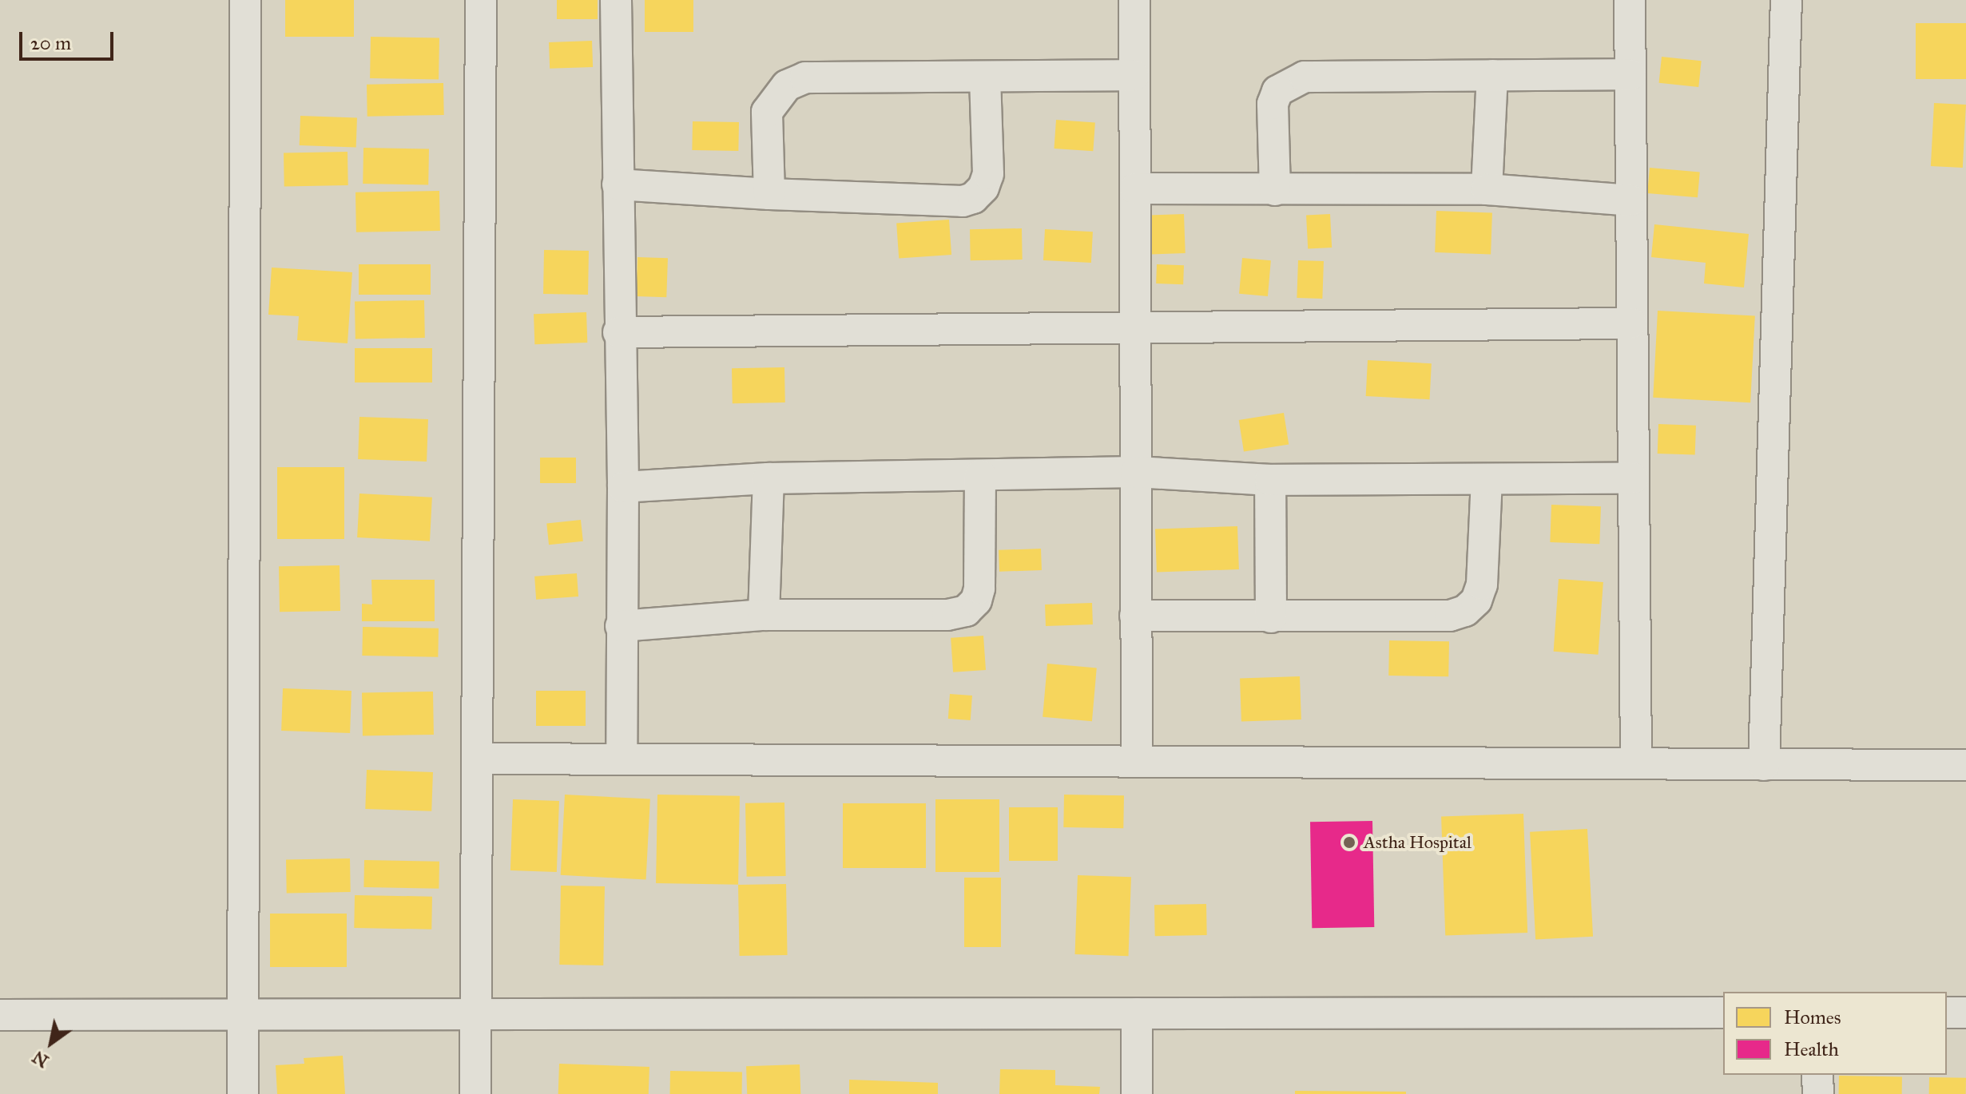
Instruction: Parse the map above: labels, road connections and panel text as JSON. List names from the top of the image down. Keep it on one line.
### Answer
{"places":["Astha Hospital"],"legend":["Homes","Health"],"scale_bar":"20 m","north":"bottom left"}
